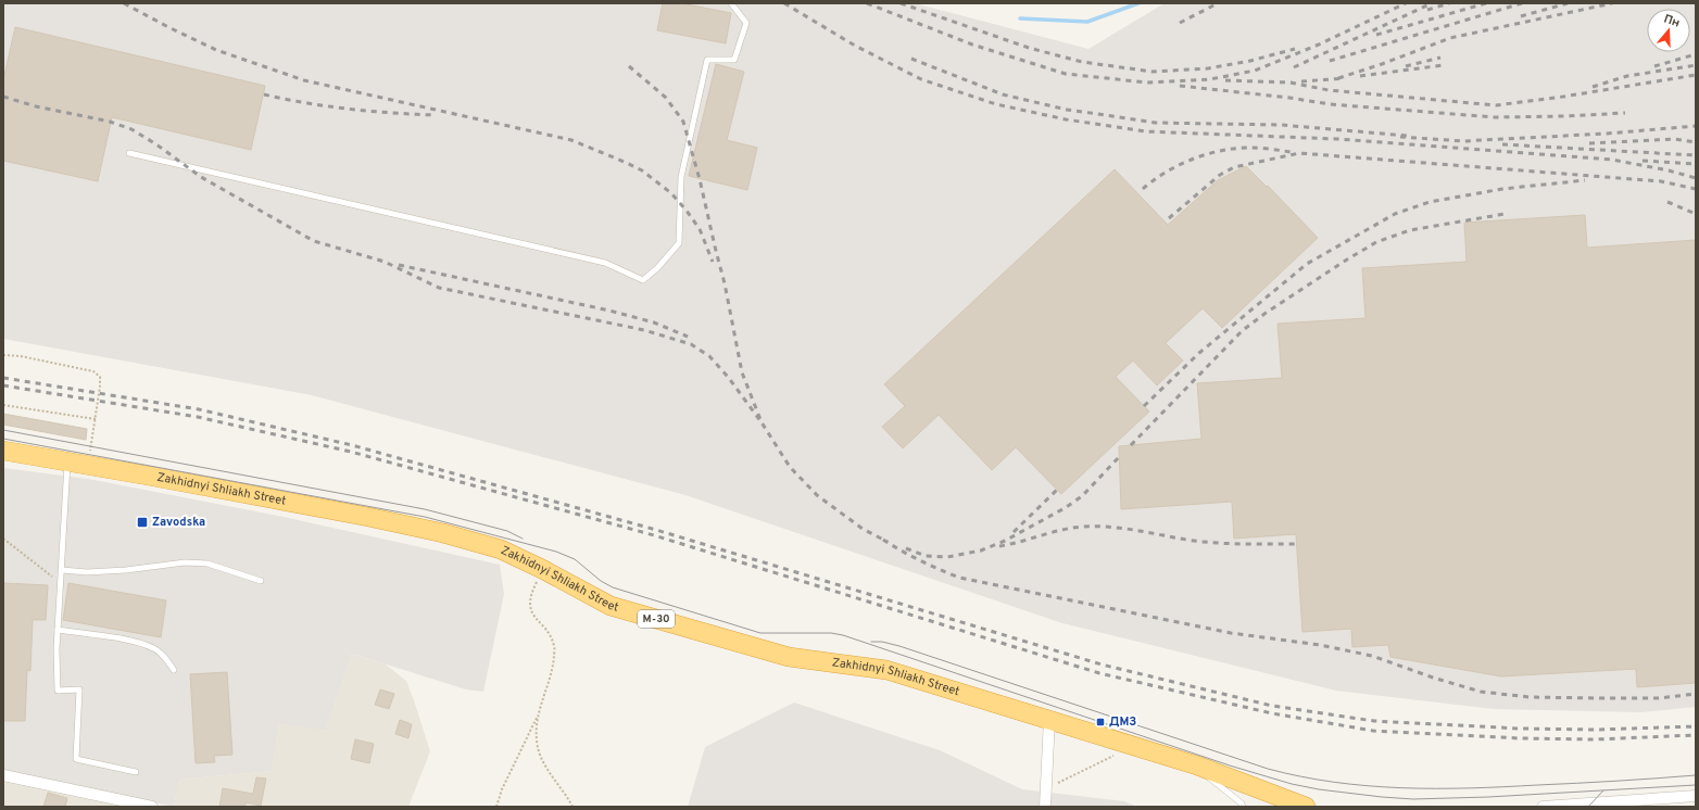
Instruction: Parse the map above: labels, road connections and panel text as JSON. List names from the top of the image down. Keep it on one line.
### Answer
{"streets":{"highway":["Zakhidnyi Shliakh Street","М-30"]},"places":{"transit":["Zavodska","ДМЗ"]},"north":"top"}
